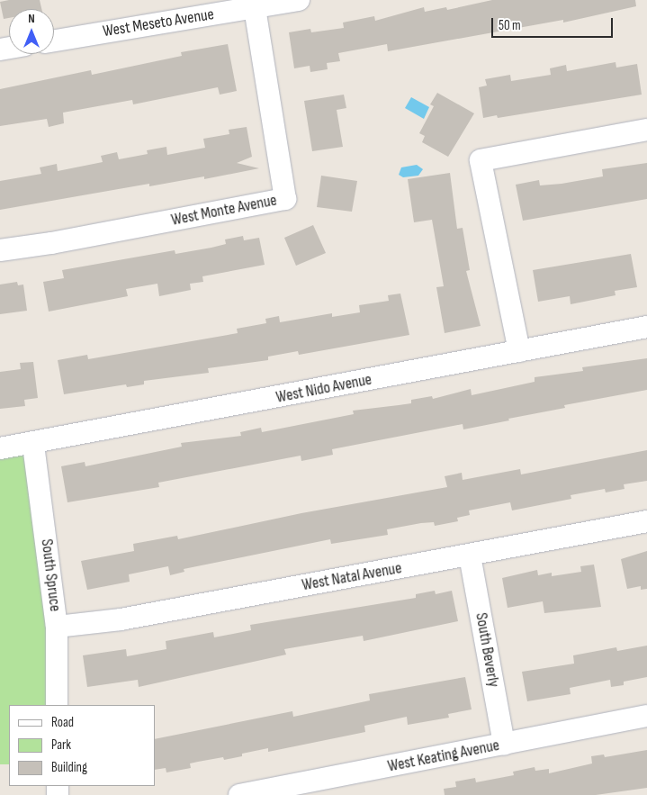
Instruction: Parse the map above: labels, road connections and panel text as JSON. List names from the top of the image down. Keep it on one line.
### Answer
{"streets":{"street":["West Meseto Avenue","West Monte Avenue","West Nido Avenue","South Spruce","West Natal Avenue","South Beverly","West Keating Avenue"]},"crossings":[["West Meseto Avenue","West Monte Avenue"],["West Nido Avenue","South Spruce"],["South Spruce","West Natal Avenue"],["West Natal Avenue","South Beverly"],["South Beverly","West Keating Avenue"]],"legend":["Road","Park","Building"],"scale_bar":"50 m","north":"top"}
